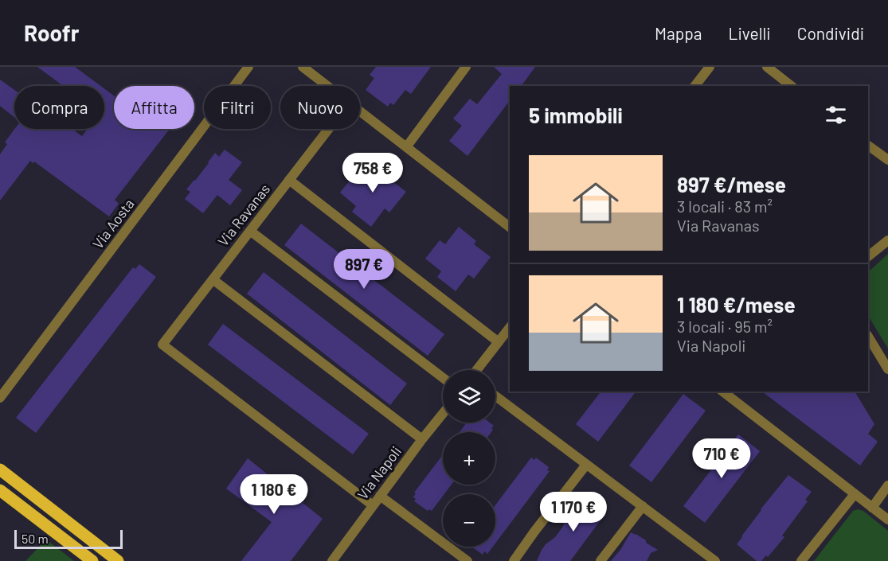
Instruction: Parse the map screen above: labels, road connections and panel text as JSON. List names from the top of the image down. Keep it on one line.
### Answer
{"streets":{"street":["Via Ravanas","Via Aosta","Via Napoli"]},"crossings":[["Via Ravanas","Via Napoli"]],"scale_bar":"50 m","page":{"header":"Roofr","nav":["Mappa","Livelli","Condividi"],"chip":["Compra","Affitta","Filtri","Nuovo"],"heading":"5 immobili","list":[{"name":"897 €/mese","note":"3 locali · 83 m² · Via Ravanas"},{"name":"1 180 €/mese","note":"3 locali · 95 m² · Via Napoli"}],"price":["758 €","897 €","710 €","1 180 €","1 170 €"],"map_buttons":["+","−"],"scale":"50 m"}}
